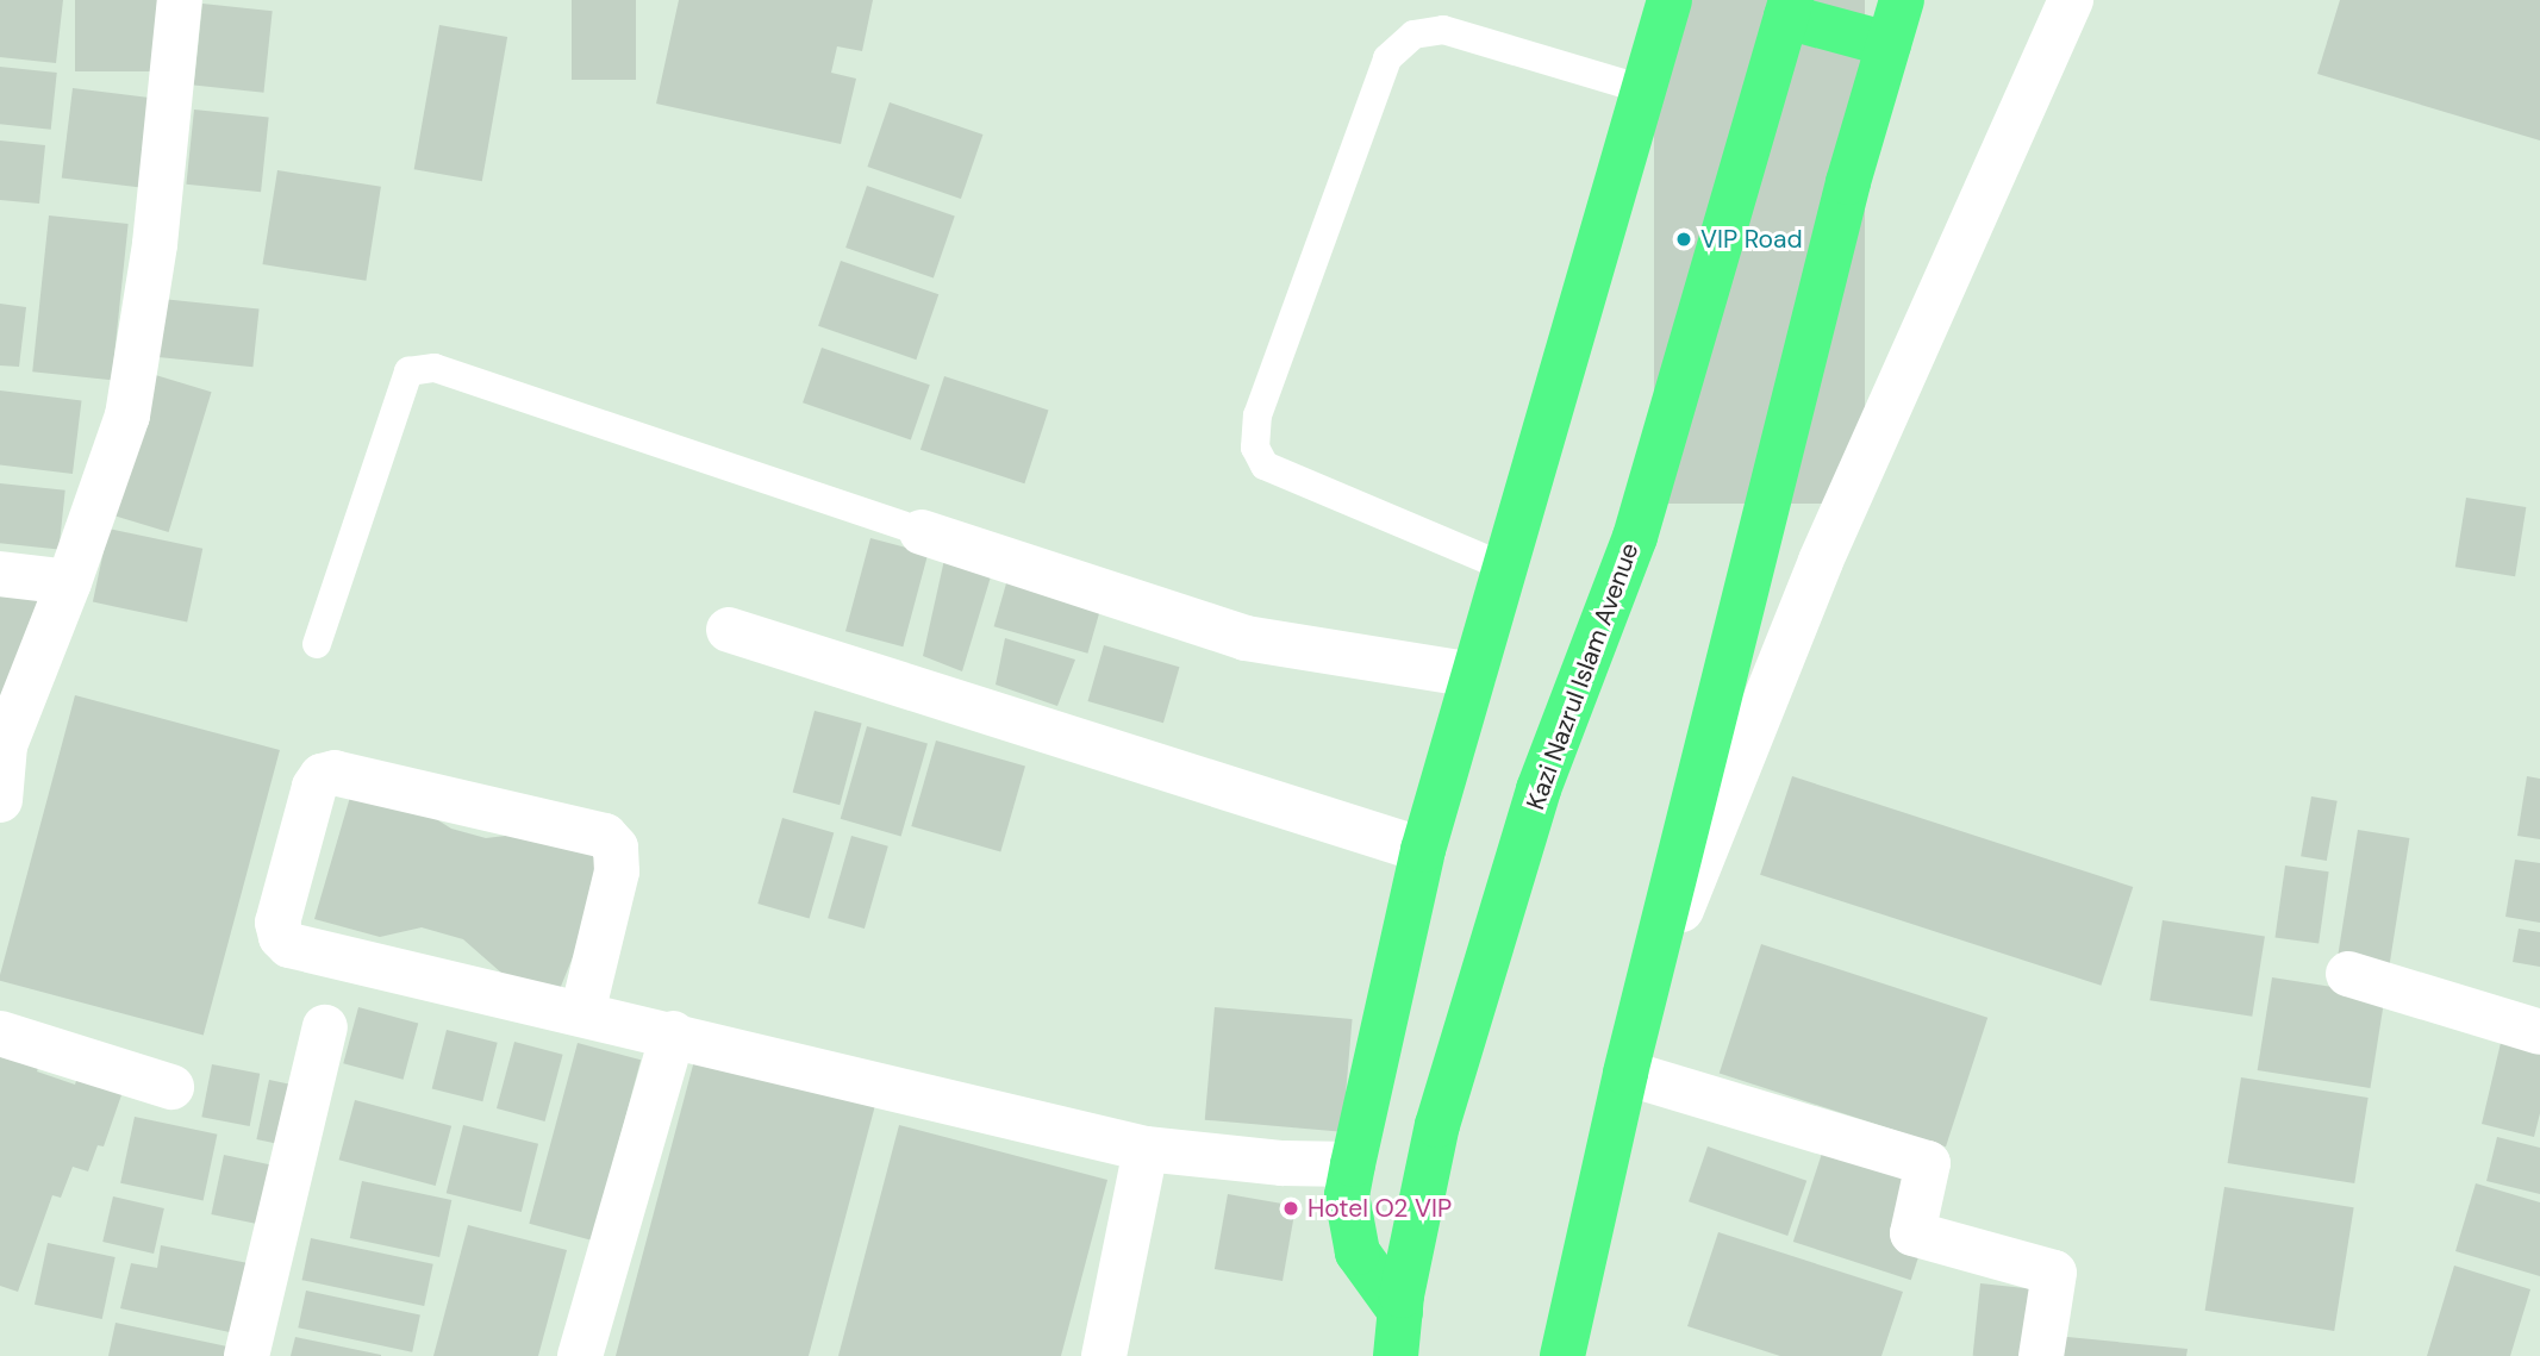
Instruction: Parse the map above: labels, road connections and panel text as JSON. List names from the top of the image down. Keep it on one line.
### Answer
{"streets":{"main road":["Kazi Nazrul Islam Avenue"]},"places":["VIP Road","Hotel O2 VIP"]}
